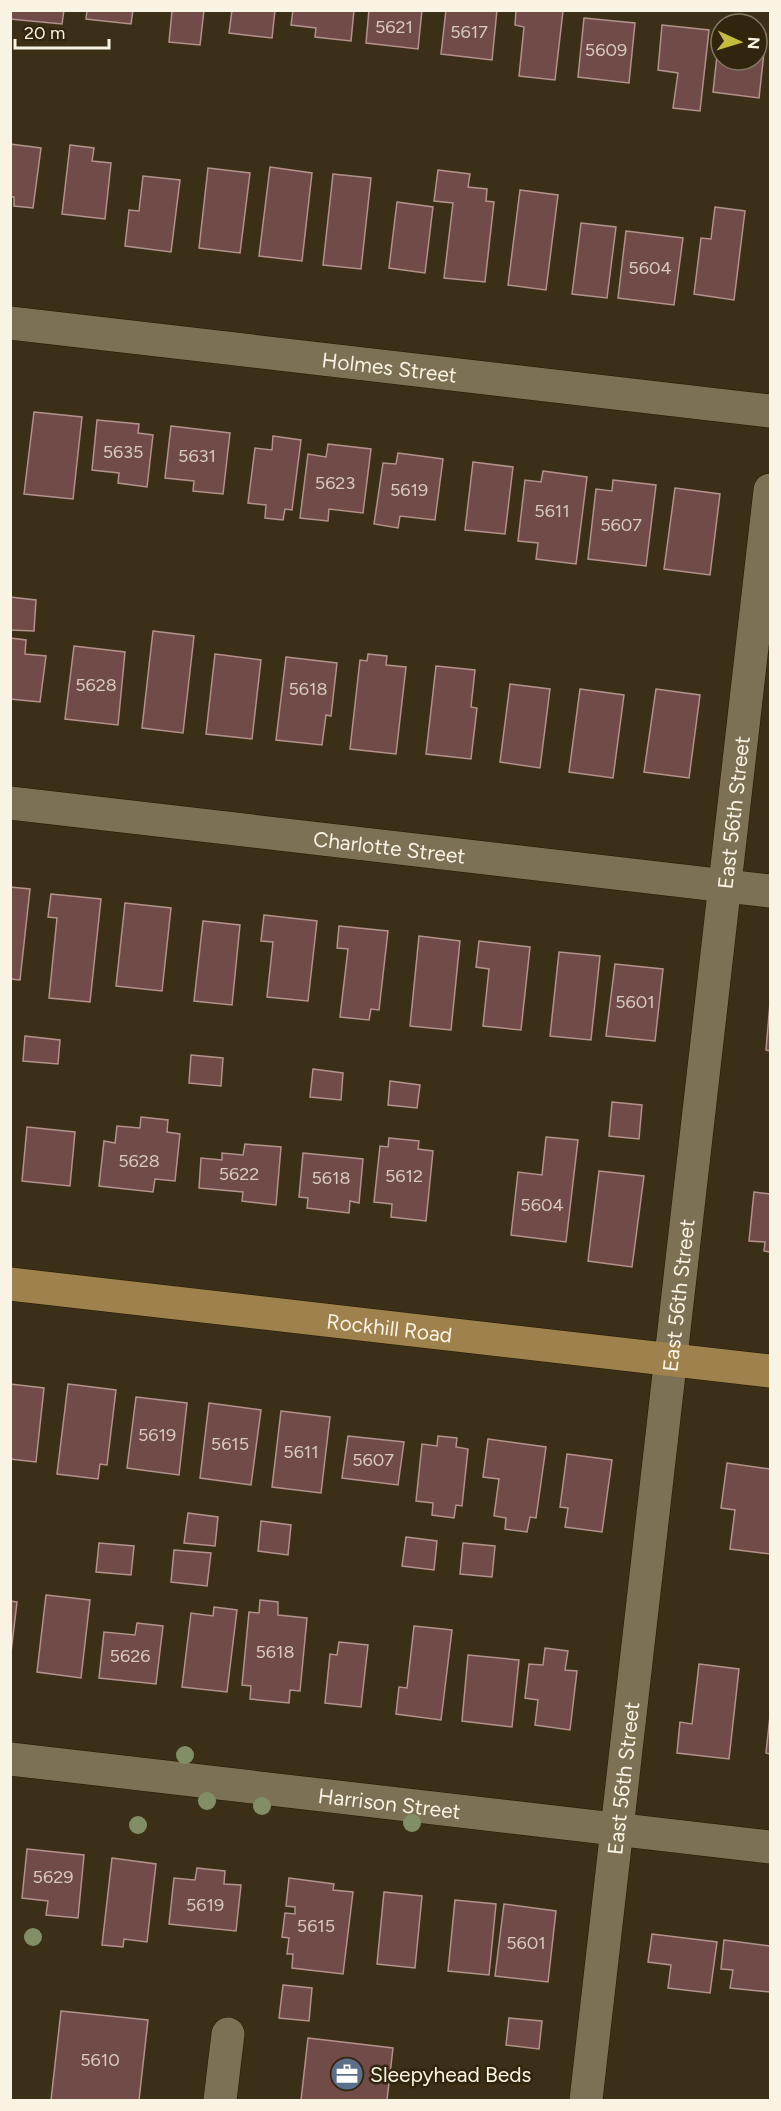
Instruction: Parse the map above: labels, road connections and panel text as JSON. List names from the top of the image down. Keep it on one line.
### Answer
{"streets":{"main road":["Rockhill Road"],"street":["Holmes Street","East 56th Street","Charlotte Street","Harrison Street"]},"crossings":[["East 56th Street","Charlotte Street"],["East 56th Street","Rockhill Road"],["East 56th Street","Harrison Street"]],"places":{"office":["Sleepyhead Beds"]},"house_numbers":["5621","5617","5609","5604","5635","5631","5623","5619","5611","5607","5628","5618","5601","5628","5622","5612","5618","5604","5619","5615","5611","5607","5618","5626","5629","5619","5615","5601","5610"],"scale_bar":"20 m","north":"right"}
